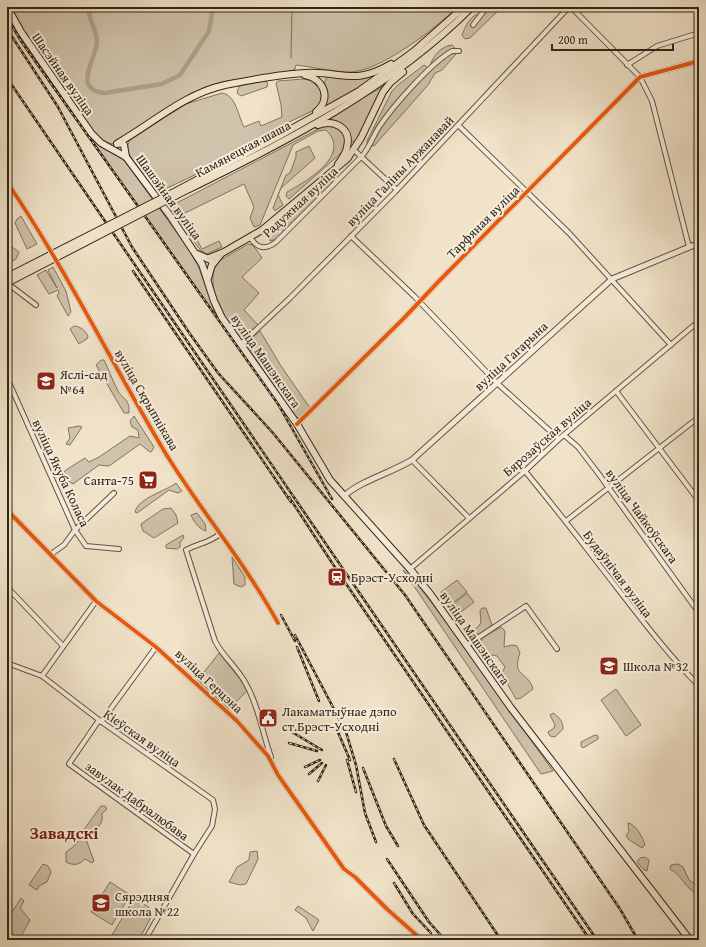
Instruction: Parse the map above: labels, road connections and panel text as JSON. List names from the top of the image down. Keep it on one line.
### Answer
{"streets":{"main road":["Шасэйная вуліца","Камянецкая шаша","Шашэйная вуліца","вуліца Машэнскага"],"street":["вуліца Галіны Аржанавай","Радужная вуліца","Тарфяная вуліца","вуліца Гагарына","вуліца Скрыпнікава","Бярозаўская вуліца","вуліца Якуба Коласа","вуліца Чайкоўскага","Будаўнічая вуліца","вуліца Герцэна","Кіеўская вуліца","завулак Дабралюбава"]},"crossings":[["Шасэйная вуліца","Шашэйная вуліца"],["вуліца Галіны Аржанавай","вуліца Машэнскага"],["Шашэйная вуліца","вуліца Машэнскага"],["Тарфяная вуліца","вуліца Машэнскага"],["вуліца Гагарына","вуліца Машэнскага"],["вуліца Машэнскага","Бярозаўская вуліца"],["Бярозаўская вуліца","вуліца Чайкоўскага"],["Бярозаўская вуліца","Будаўнічая вуліца"],["Кіеўская вуліца","завулак Дабралюбава"]],"districts":["Завадскі"],"places":{"school or university":["Яслі-сад №64","Школа №32","Сярэдняя школа №22"],"supermarket":["Санта-75"],"station":["Брэст-Усходні"],"public building":["Лакаматыўнае дэпо ст.Брэст-Усходні"]},"scale_bar":"200 m"}
